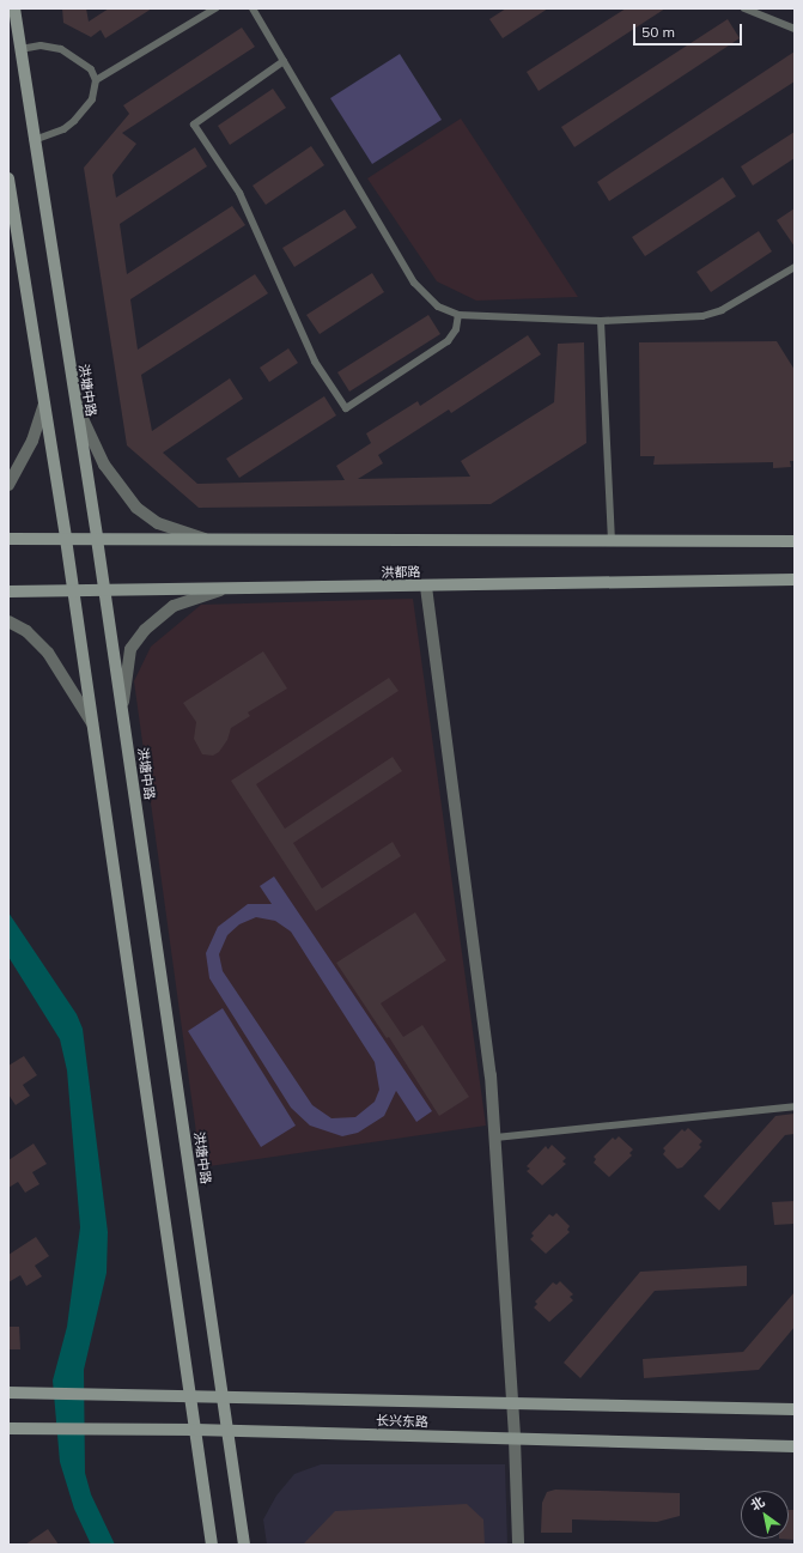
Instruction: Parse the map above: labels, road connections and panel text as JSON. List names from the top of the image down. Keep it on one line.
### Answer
{"streets":{"main road":["洪塘中路","洪都路","长兴东路"]},"crossings":[["洪塘中路","洪都路"],["洪塘中路","长兴东路"]],"scale_bar":"50 m","north":"top left"}
